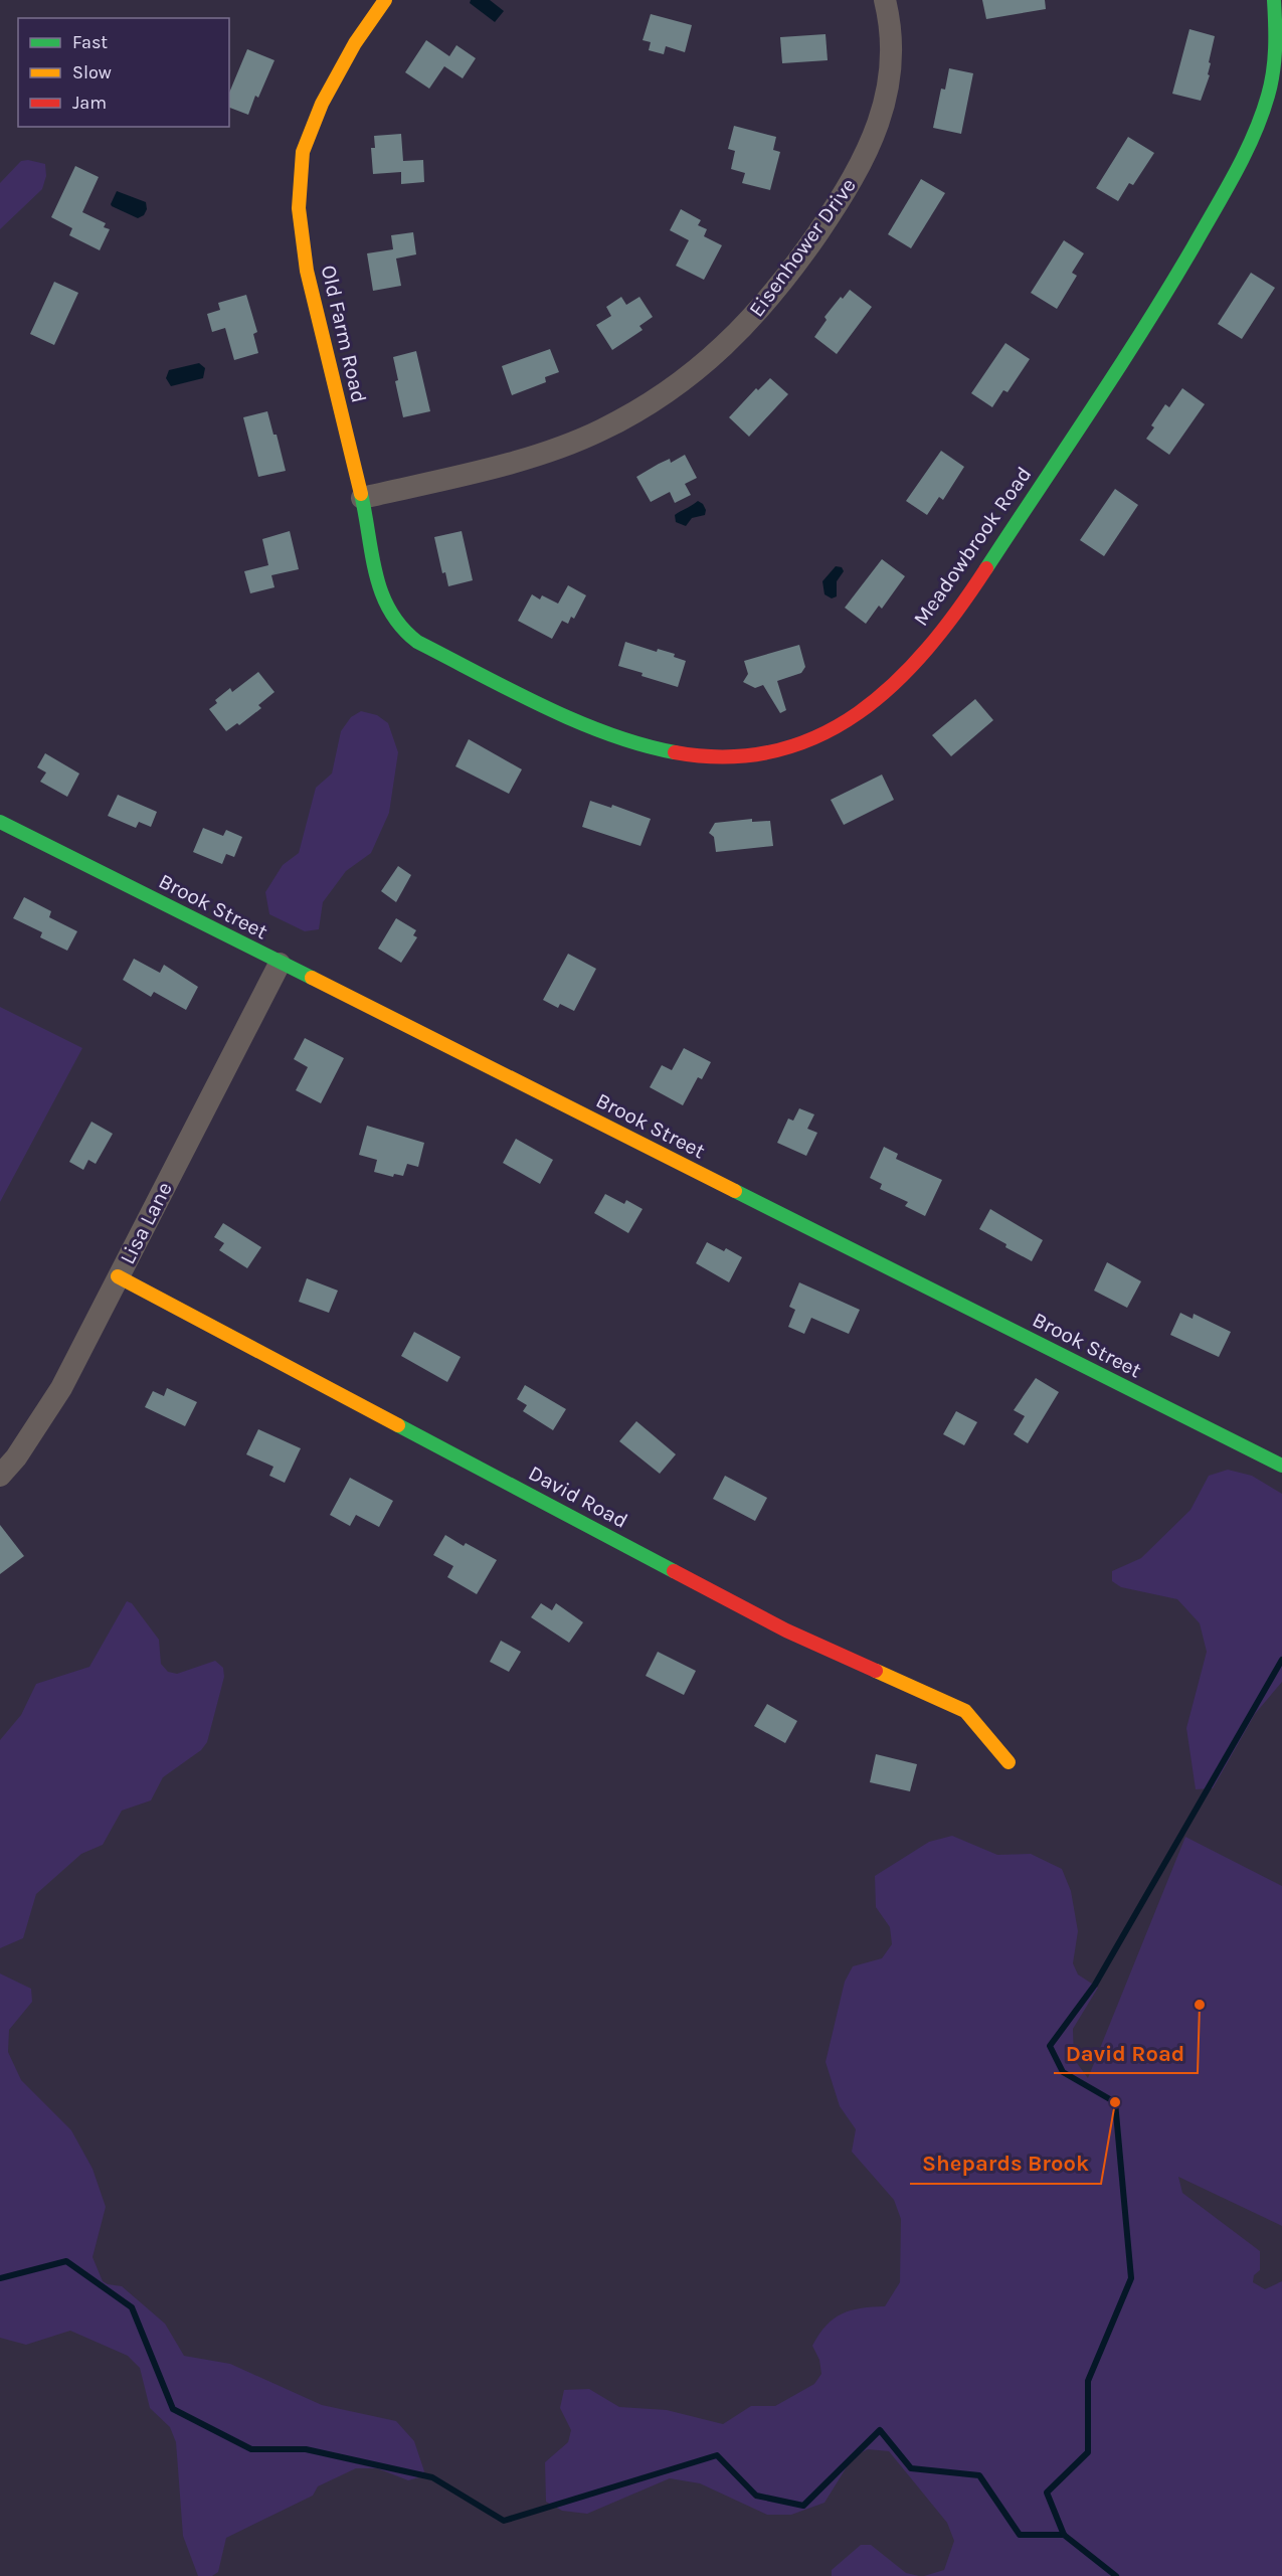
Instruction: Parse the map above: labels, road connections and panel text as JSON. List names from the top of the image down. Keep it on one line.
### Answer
{"streets":{"street":["Eisenhower Drive","Old Farm Road","Meadowbrook Road","Brook Street","Lisa Lane","David Road"]},"crossings":[["Eisenhower Drive","Old Farm Road"],["Old Farm Road","Meadowbrook Road"],["Brook Street","Lisa Lane"],["Lisa Lane","David Road"]],"places":["David Road","Shepards Brook"],"legend":["Fast","Slow","Jam"]}
